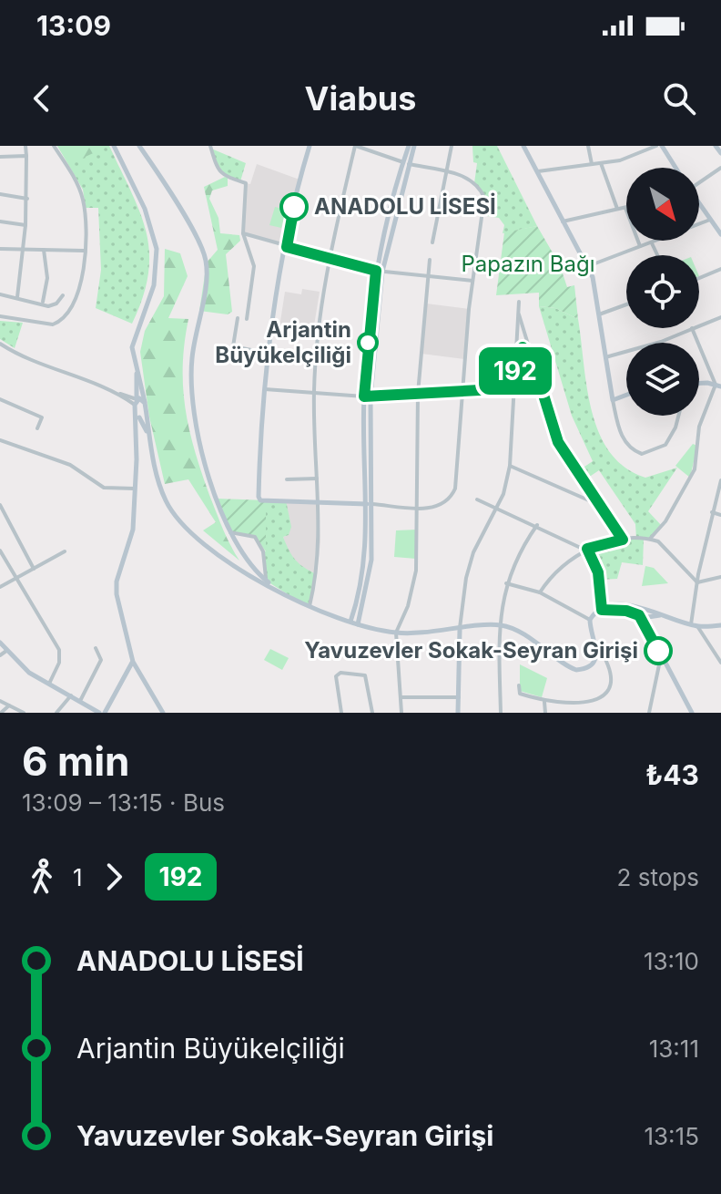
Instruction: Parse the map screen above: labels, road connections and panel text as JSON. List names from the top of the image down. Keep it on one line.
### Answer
{"parks":["Papazın Bağı"],"places":["ANADOLU LİSESİ","Arjantin Büyükelçiliği","Yavuzevler Sokak-Seyran Girişi"],"lines":["bus line 192"],"north":"bottom right","page":{"status":"13:09","header":"Viabus","on_map":"192","heading":["6 min","13:09 – 13:15 · Bus","₺43"],"legs":["1","192","2 stops"],"list":[{"name":"ANADOLU LİSESİ","value":"13:10"},{"name":"Arjantin Büyükelçiliği","value":"13:11"},{"name":"Yavuzevler Sokak-Seyran Girişi","value":"13:15"}]}}
